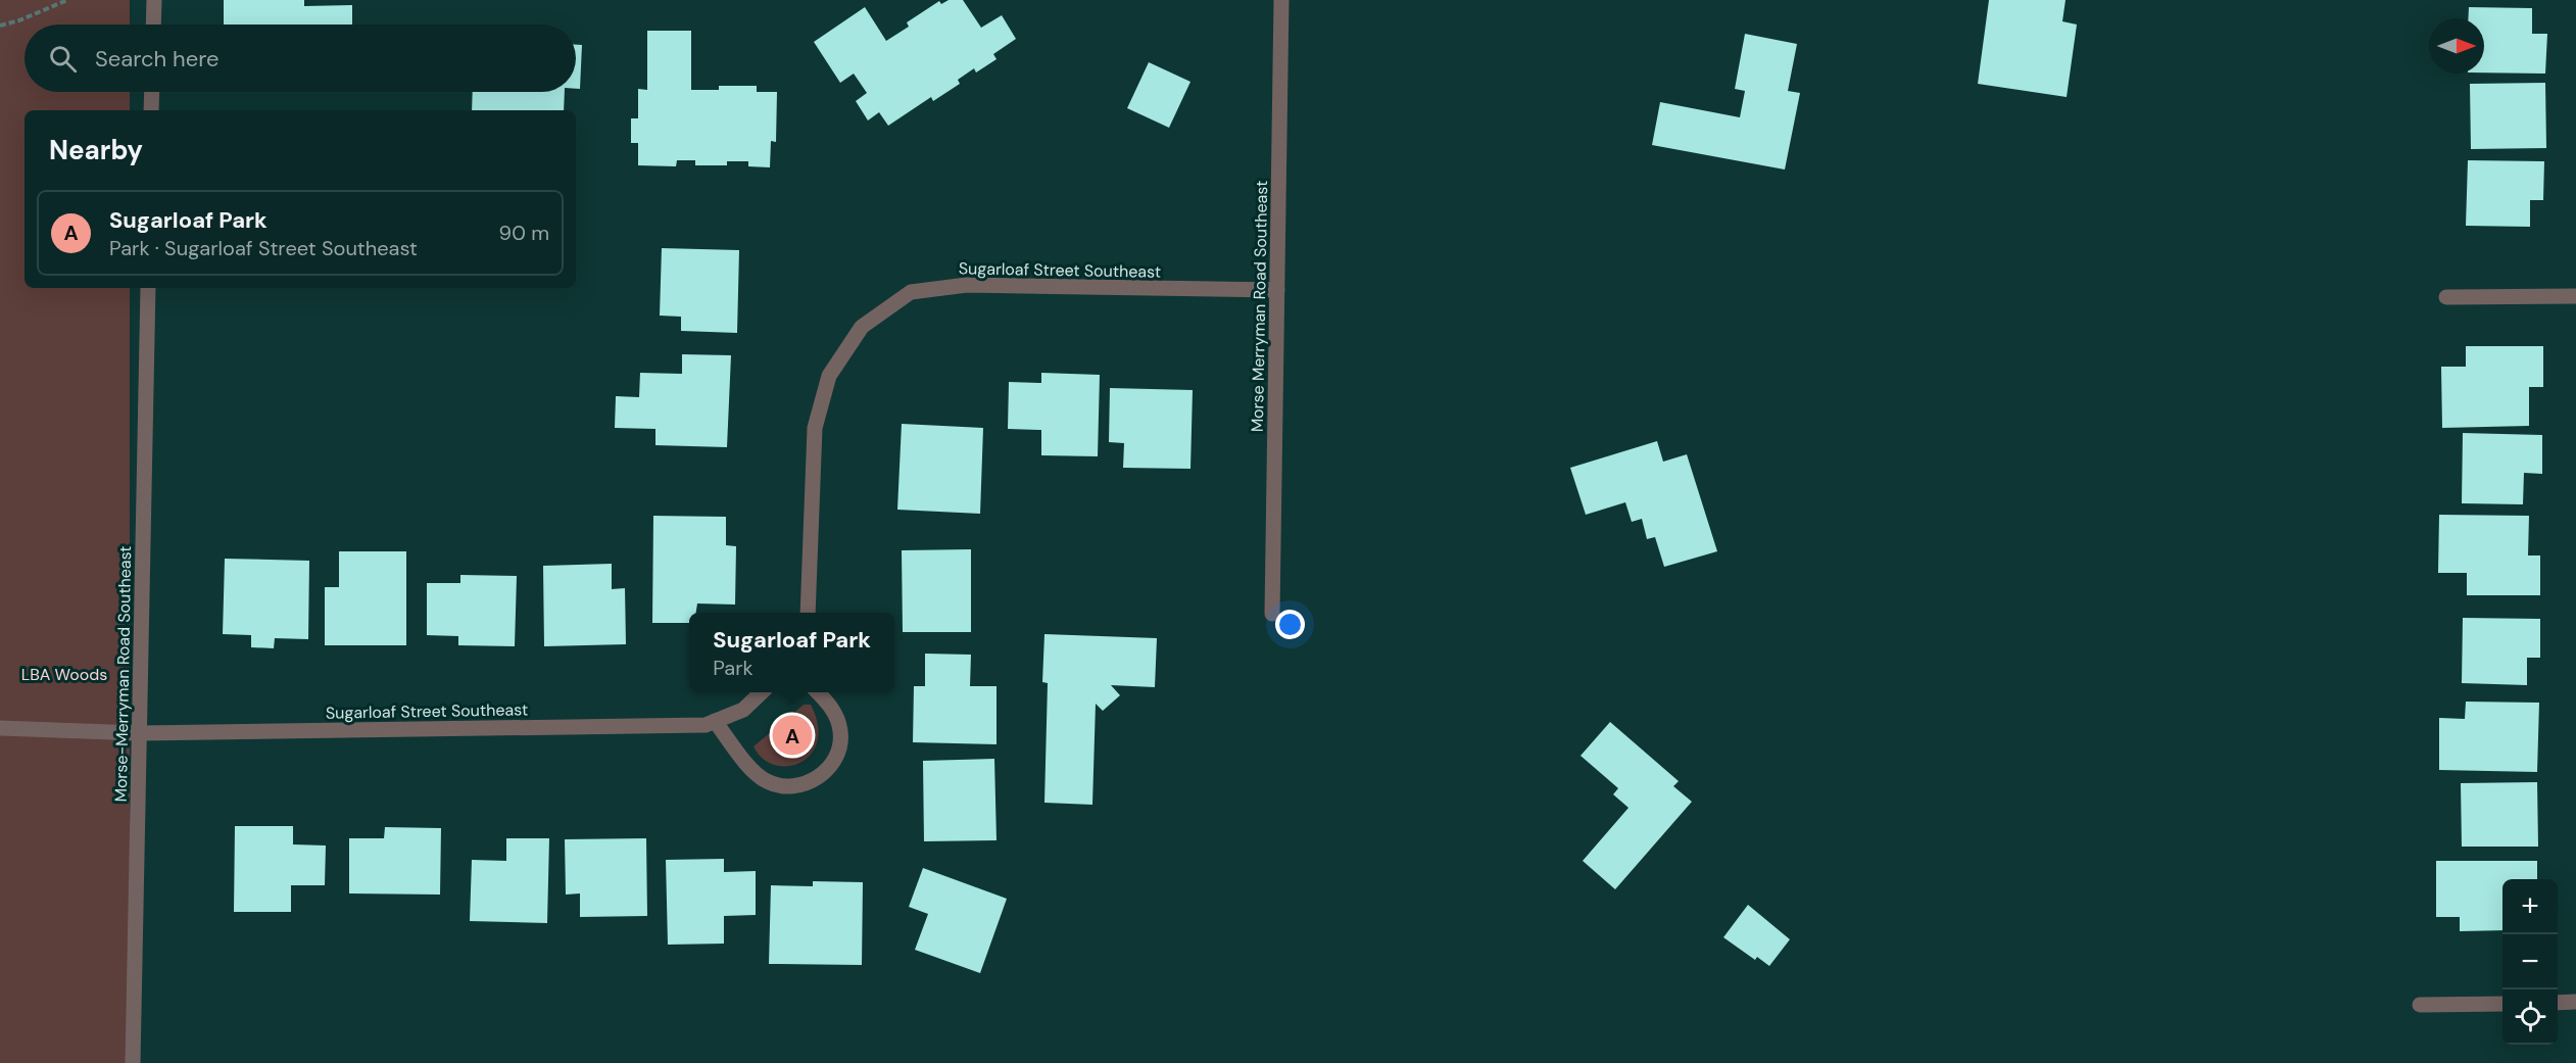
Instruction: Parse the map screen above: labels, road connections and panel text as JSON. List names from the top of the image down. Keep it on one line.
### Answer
{"streets":{"street":["Sugarloaf Street Southeast","Morse Merryman Road Southeast","Morse-Merryman Road Southeast"]},"crossings":[["Sugarloaf Street Southeast","Morse Merryman Road Southeast"],["Sugarloaf Street Southeast","Morse-Merryman Road Southeast"]],"parks":["LBA Woods"],"north":"right","page":{"search":"Search here","heading":"Nearby","list":[{"mark":"A","name":"Sugarloaf Park","note":"Park · Sugarloaf Street Southeast","value":"90 m"}],"popup":["Sugarloaf Park","Park"],"pins":"A","map_buttons":["+","−"]}}
